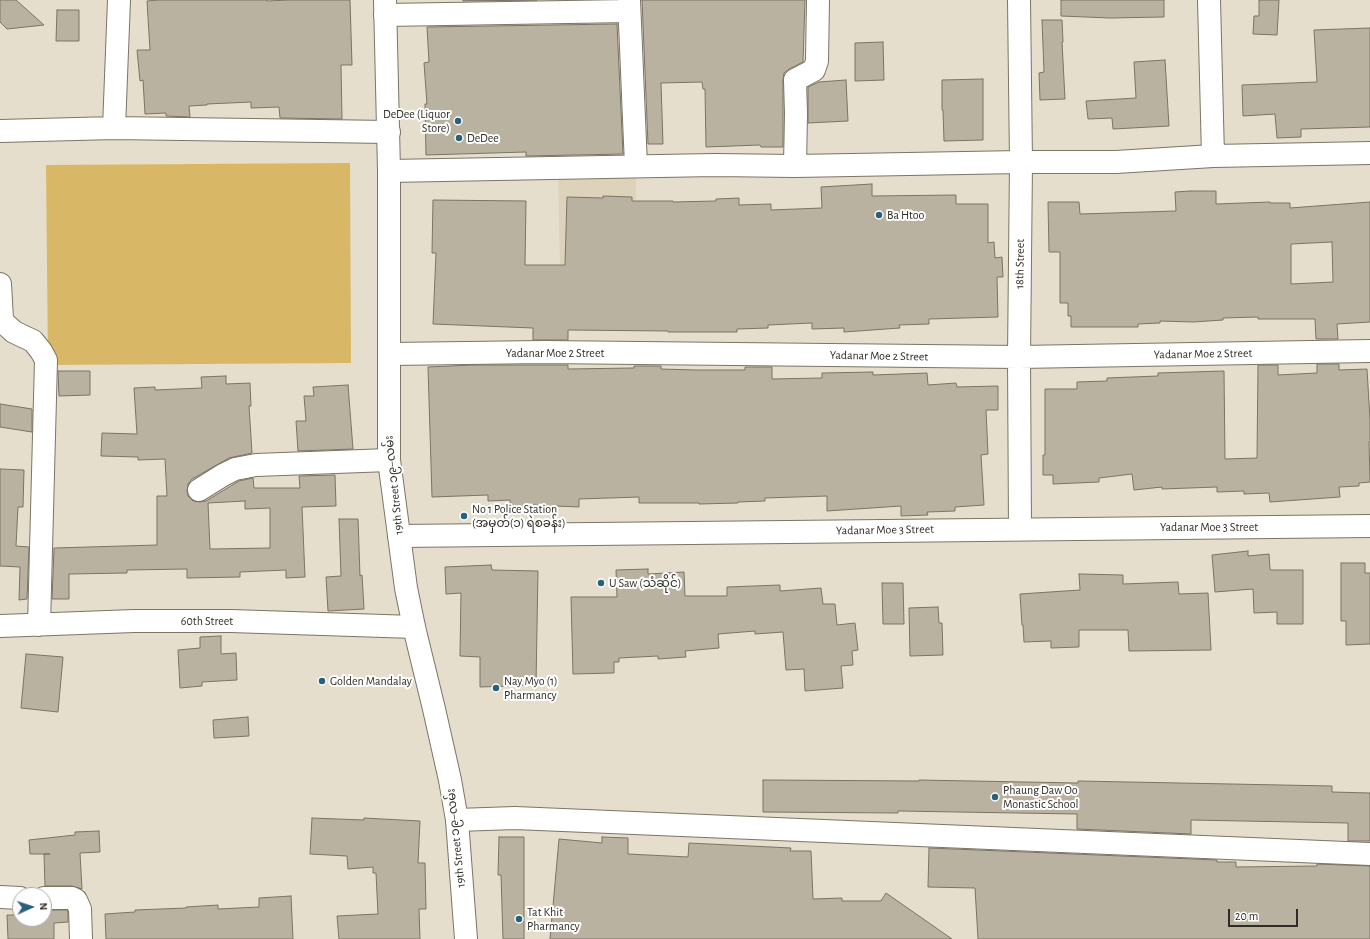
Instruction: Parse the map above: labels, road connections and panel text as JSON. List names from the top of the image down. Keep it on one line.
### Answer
{"streets":{"street":["18th Street","Yadanar Moe 2 Street","19th Street ၁၉−လမ်း","Yadanar Moe 3 Street","60th Street"]},"crossings":[["18th Street","Yadanar Moe 2 Street"],["18th Street","Yadanar Moe 3 Street"],["Yadanar Moe 2 Street","19th Street ၁၉−လမ်း"],["19th Street ၁၉−လမ်း","Yadanar Moe 3 Street"],["19th Street ၁၉−လမ်း","60th Street"]],"places":["DeDee (Liquor Store)","DeDee","Ba Htoo","No 1 Police Station (အမှတ်(၁) ရဲစခန်း)","U Saw (သံဆိုင်)","Golden Mandalay","Nay Myo (1) Pharmancy","Phaung Daw Oo Monastic School","Tat Khit Pharmancy"],"scale_bar":"20 m","north":"right"}
